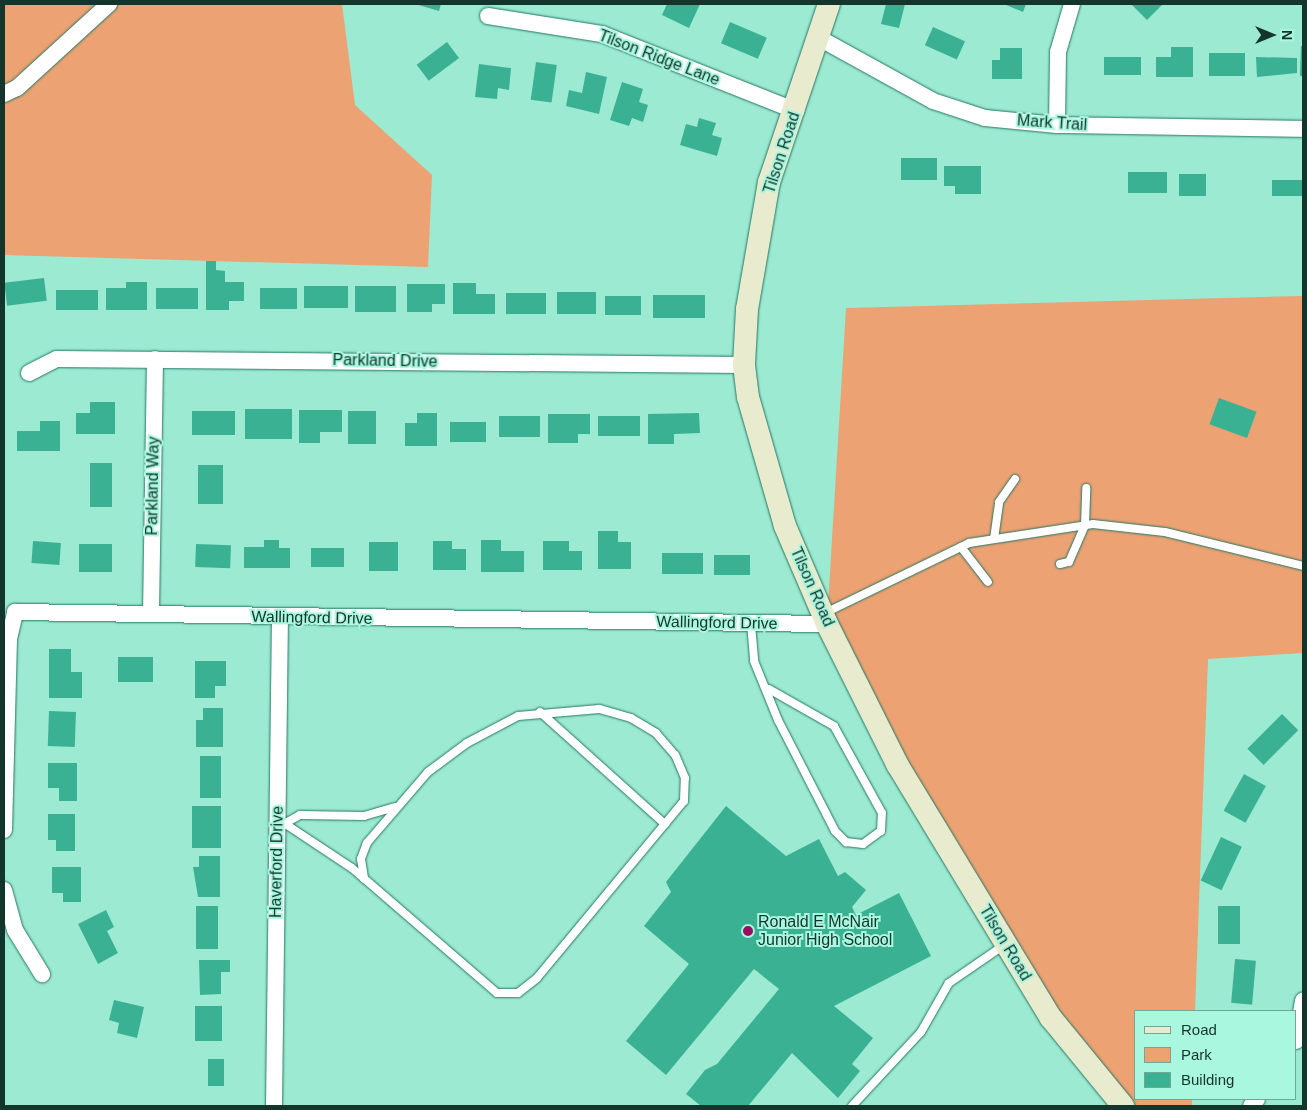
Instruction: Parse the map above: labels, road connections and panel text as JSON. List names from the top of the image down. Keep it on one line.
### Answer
{"streets":{"street":["Tilson Ridge Lane","Mark Trail","Tilson Road","Parkland Drive","Parkland Way","Wallingford Drive","Haverford Drive"]},"crossings":[["Tilson Ridge Lane","Tilson Road"],["Mark Trail","Tilson Road"],["Tilson Road","Parkland Drive"],["Tilson Road","Wallingford Drive"],["Parkland Drive","Parkland Way"],["Parkland Way","Wallingford Drive"],["Wallingford Drive","Haverford Drive"]],"places":["Ronald E McNair Junior High School"],"legend":["Road","Park","Building"],"north":"right"}
